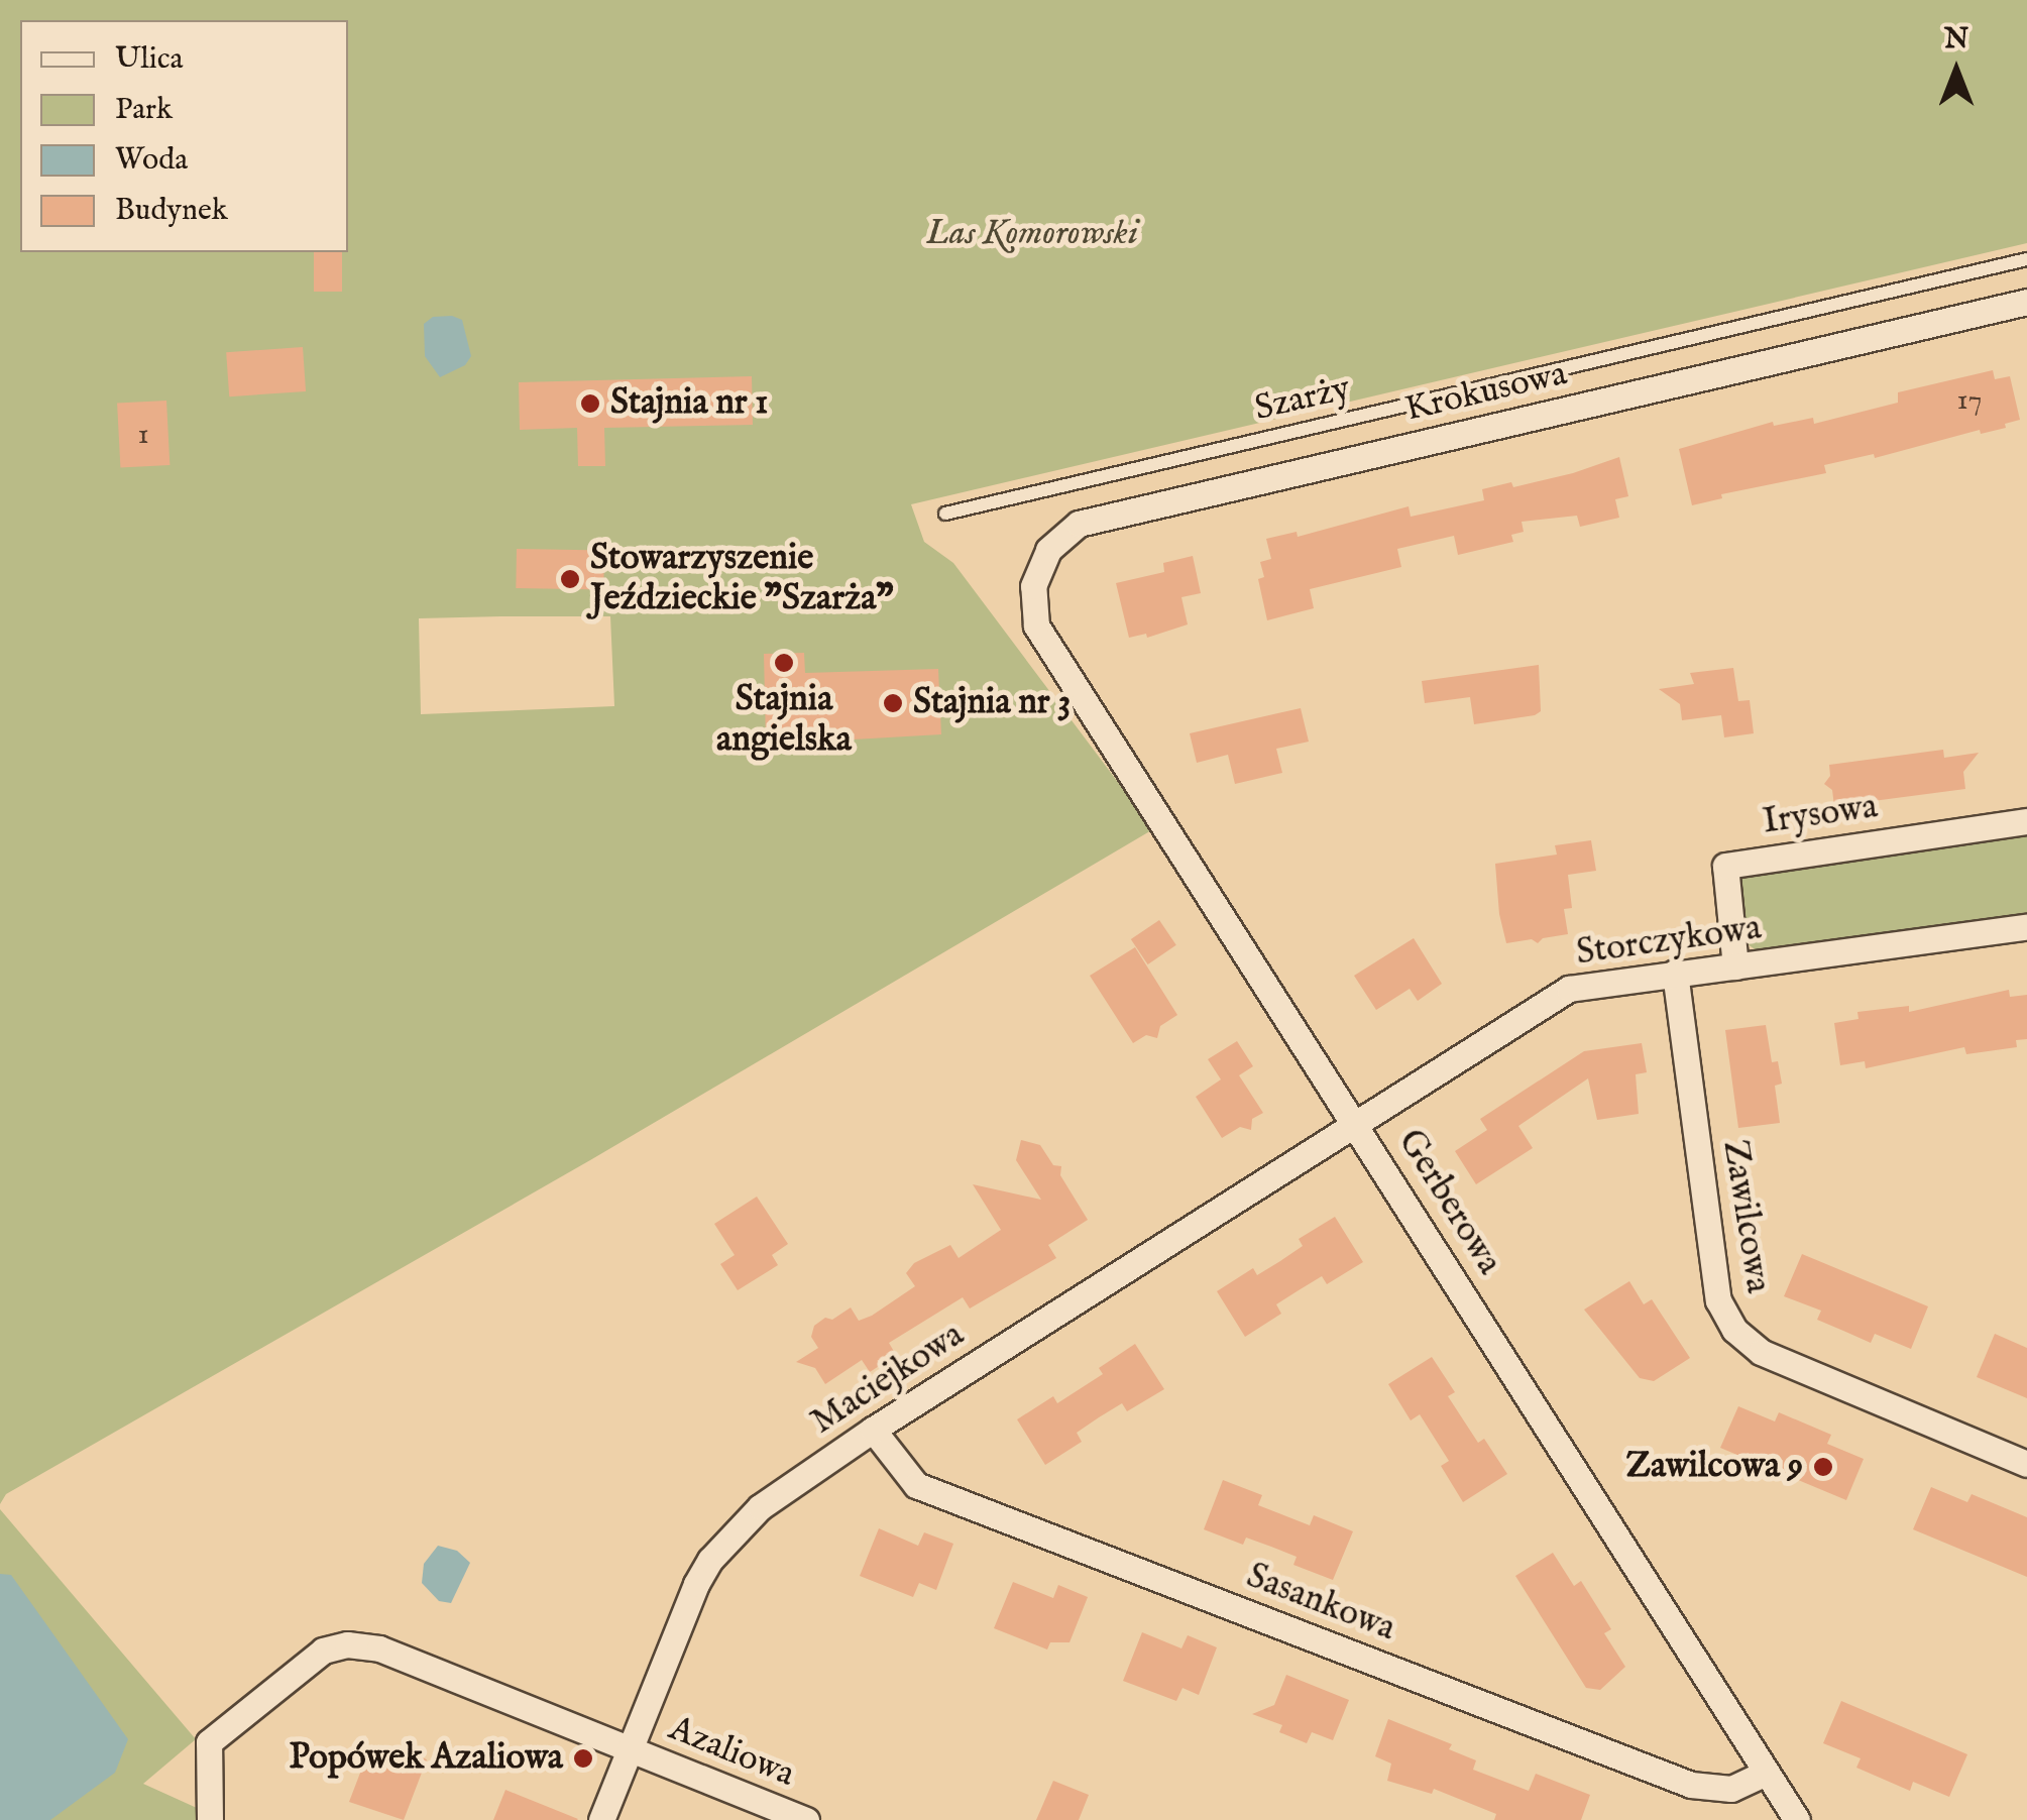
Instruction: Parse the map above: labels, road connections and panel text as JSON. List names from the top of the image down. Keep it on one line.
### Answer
{"streets":{"street":["Krokusowa","Irysowa","Storczykowa","Gerberowa","Zawilcowa","Maciejkowa","Sasankowa","Azaliowa"],"lane":["Szarży"]},"crossings":[["Krokusowa","Gerberowa"],["Irysowa","Storczykowa"],["Storczykowa","Gerberowa"],["Storczykowa","Zawilcowa"],["Storczykowa","Maciejkowa"],["Gerberowa","Maciejkowa"],["Gerberowa","Sasankowa"],["Maciejkowa","Sasankowa"],["Maciejkowa","Azaliowa"]],"parks":["Las Komorowski"],"places":["Stajnia nr 1","Stowarzyszenie Jeździeckie \"Szarża\"","Stajnia angielska","Stajnia nr 3","Zawilcowa 9","Popówek Azaliowa"],"house_numbers":["17","1"],"legend":["Ulica","Park","Woda","Budynek"],"north":"top"}
